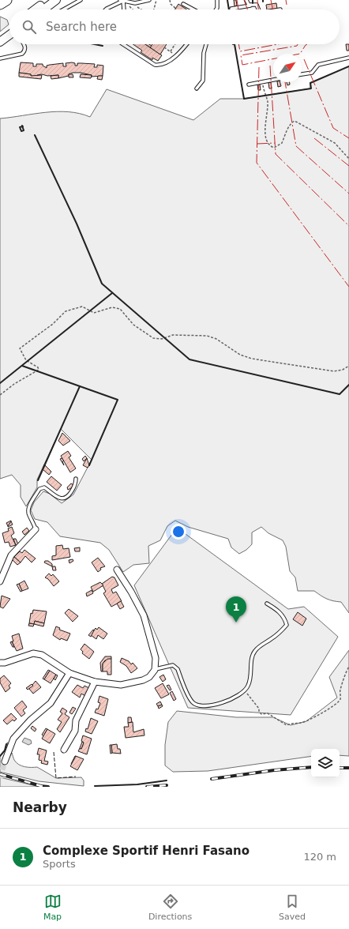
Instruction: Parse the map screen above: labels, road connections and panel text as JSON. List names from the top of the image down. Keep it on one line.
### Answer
{"north":"top right","page":{"search":"Search here","pins":"1","heading":"Nearby","list":[{"mark":"1","name":"Complexe Sportif Henri Fasano","note":"Sports","value":"120 m"}],"nav":["Map","Directions","Saved"]}}
